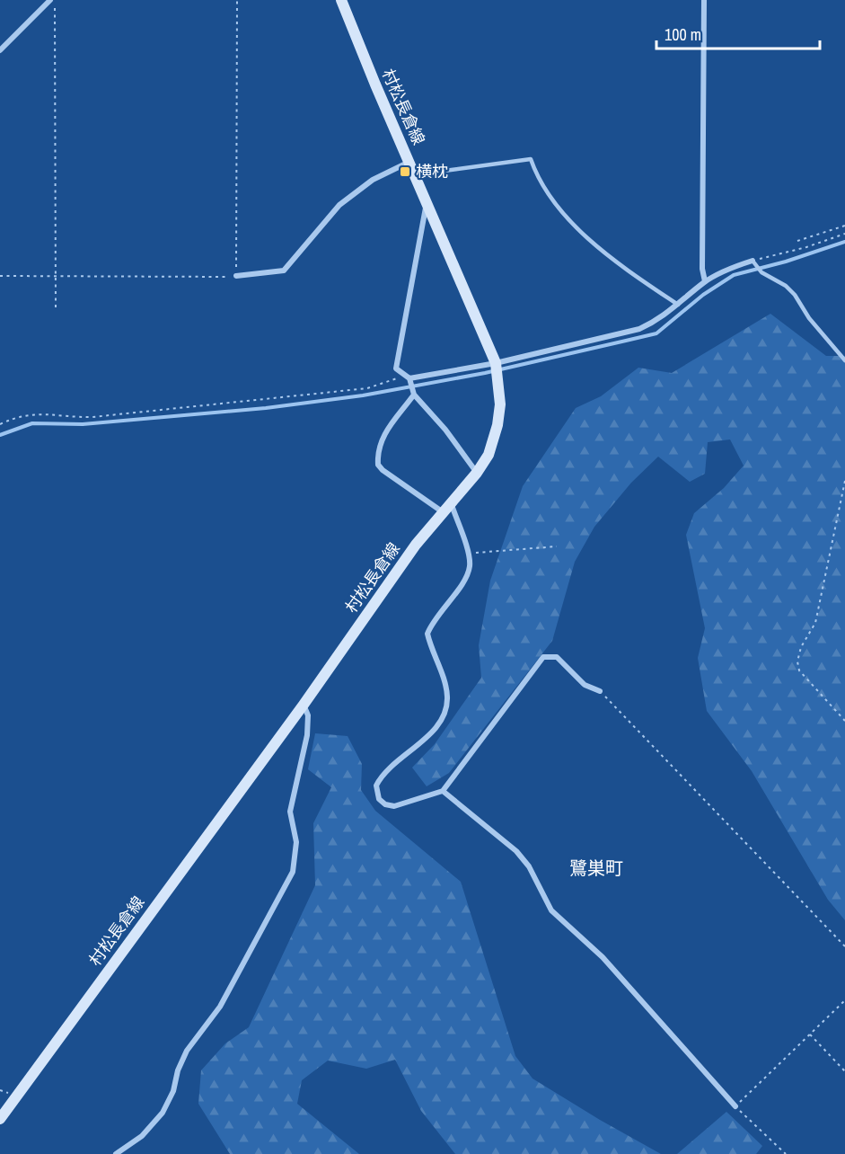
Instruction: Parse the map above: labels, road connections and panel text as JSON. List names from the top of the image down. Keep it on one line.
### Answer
{"streets":{"main road":["村松長倉線"]},"districts":["鷺巣町"],"places":{"transit":["横枕"]},"scale_bar":"100 m"}
